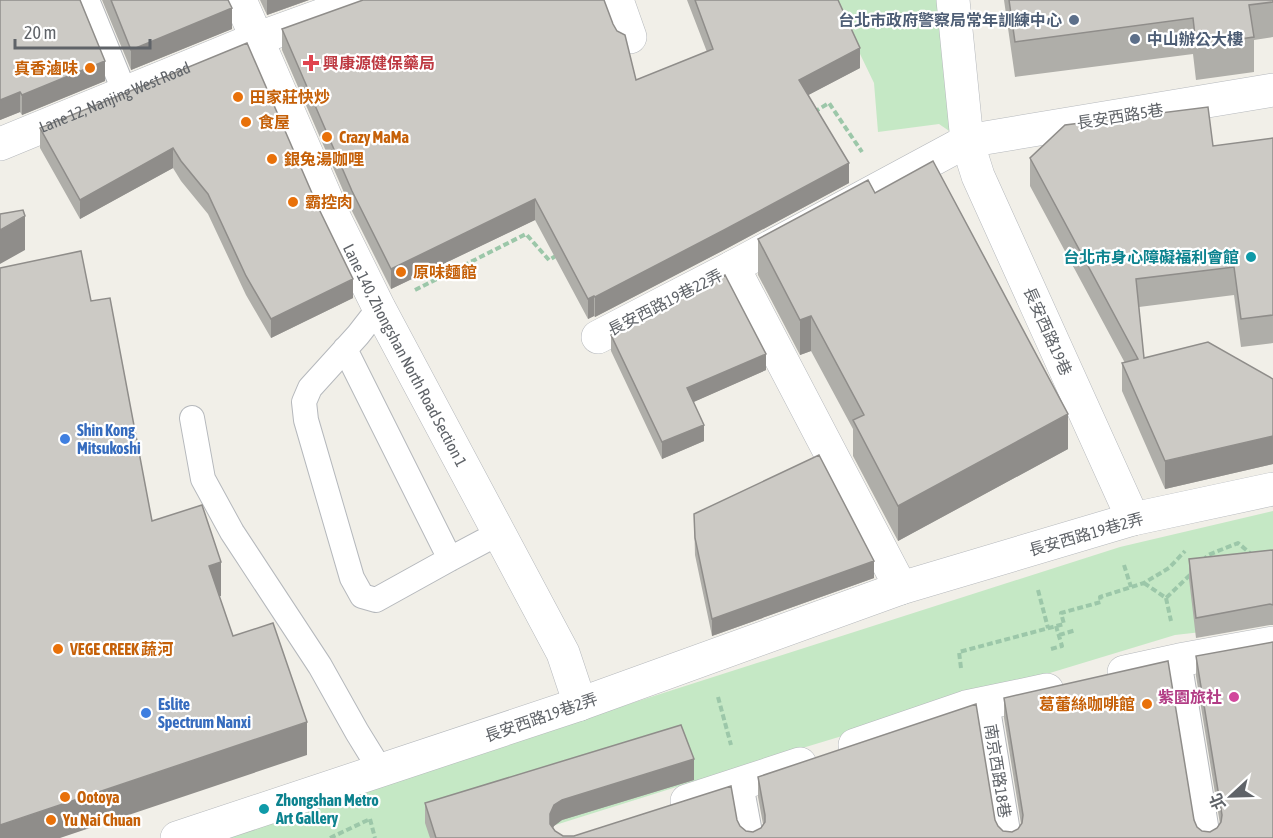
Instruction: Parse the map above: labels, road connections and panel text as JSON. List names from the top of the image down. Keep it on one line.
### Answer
{"streets":{"street":["Lane 12, Nanjing West Road","長安西路5巷","長安西路19巷22弄","長安西路19巷","Lane 140, Zhongshan North Road Section 1","長安西路19巷2弄","南京西路18巷"]},"crossings":[["Lane 12, Nanjing West Road","Lane 140, Zhongshan North Road Section 1"],["長安西路5巷","長安西路19巷22弄"],["長安西路5巷","長安西路19巷"],["長安西路19巷","長安西路19巷2弄"],["Lane 140, Zhongshan North Road Section 1","長安西路19巷2弄"]],"places":{"other":["台北市政府警察局常年訓練中心","中山辦公大樓","真香滷味","田家莊快炒","食屋","Crazy MaMa","銀兔湯咖哩","霸控肉","台北市身心障礙福利會館","原味麵館","Shin Kong Mitsukoshi","VEGE CREEK 蔬河","紫園旅社","葛蕾絲咖啡館","Eslite Spectrum Nanxi","Ootoya","Zhongshan Metro Art Gallery","Yu Nai Chuan"],"health":["興康源健保藥局"]},"scale_bar":"20 m","north":"left"}
